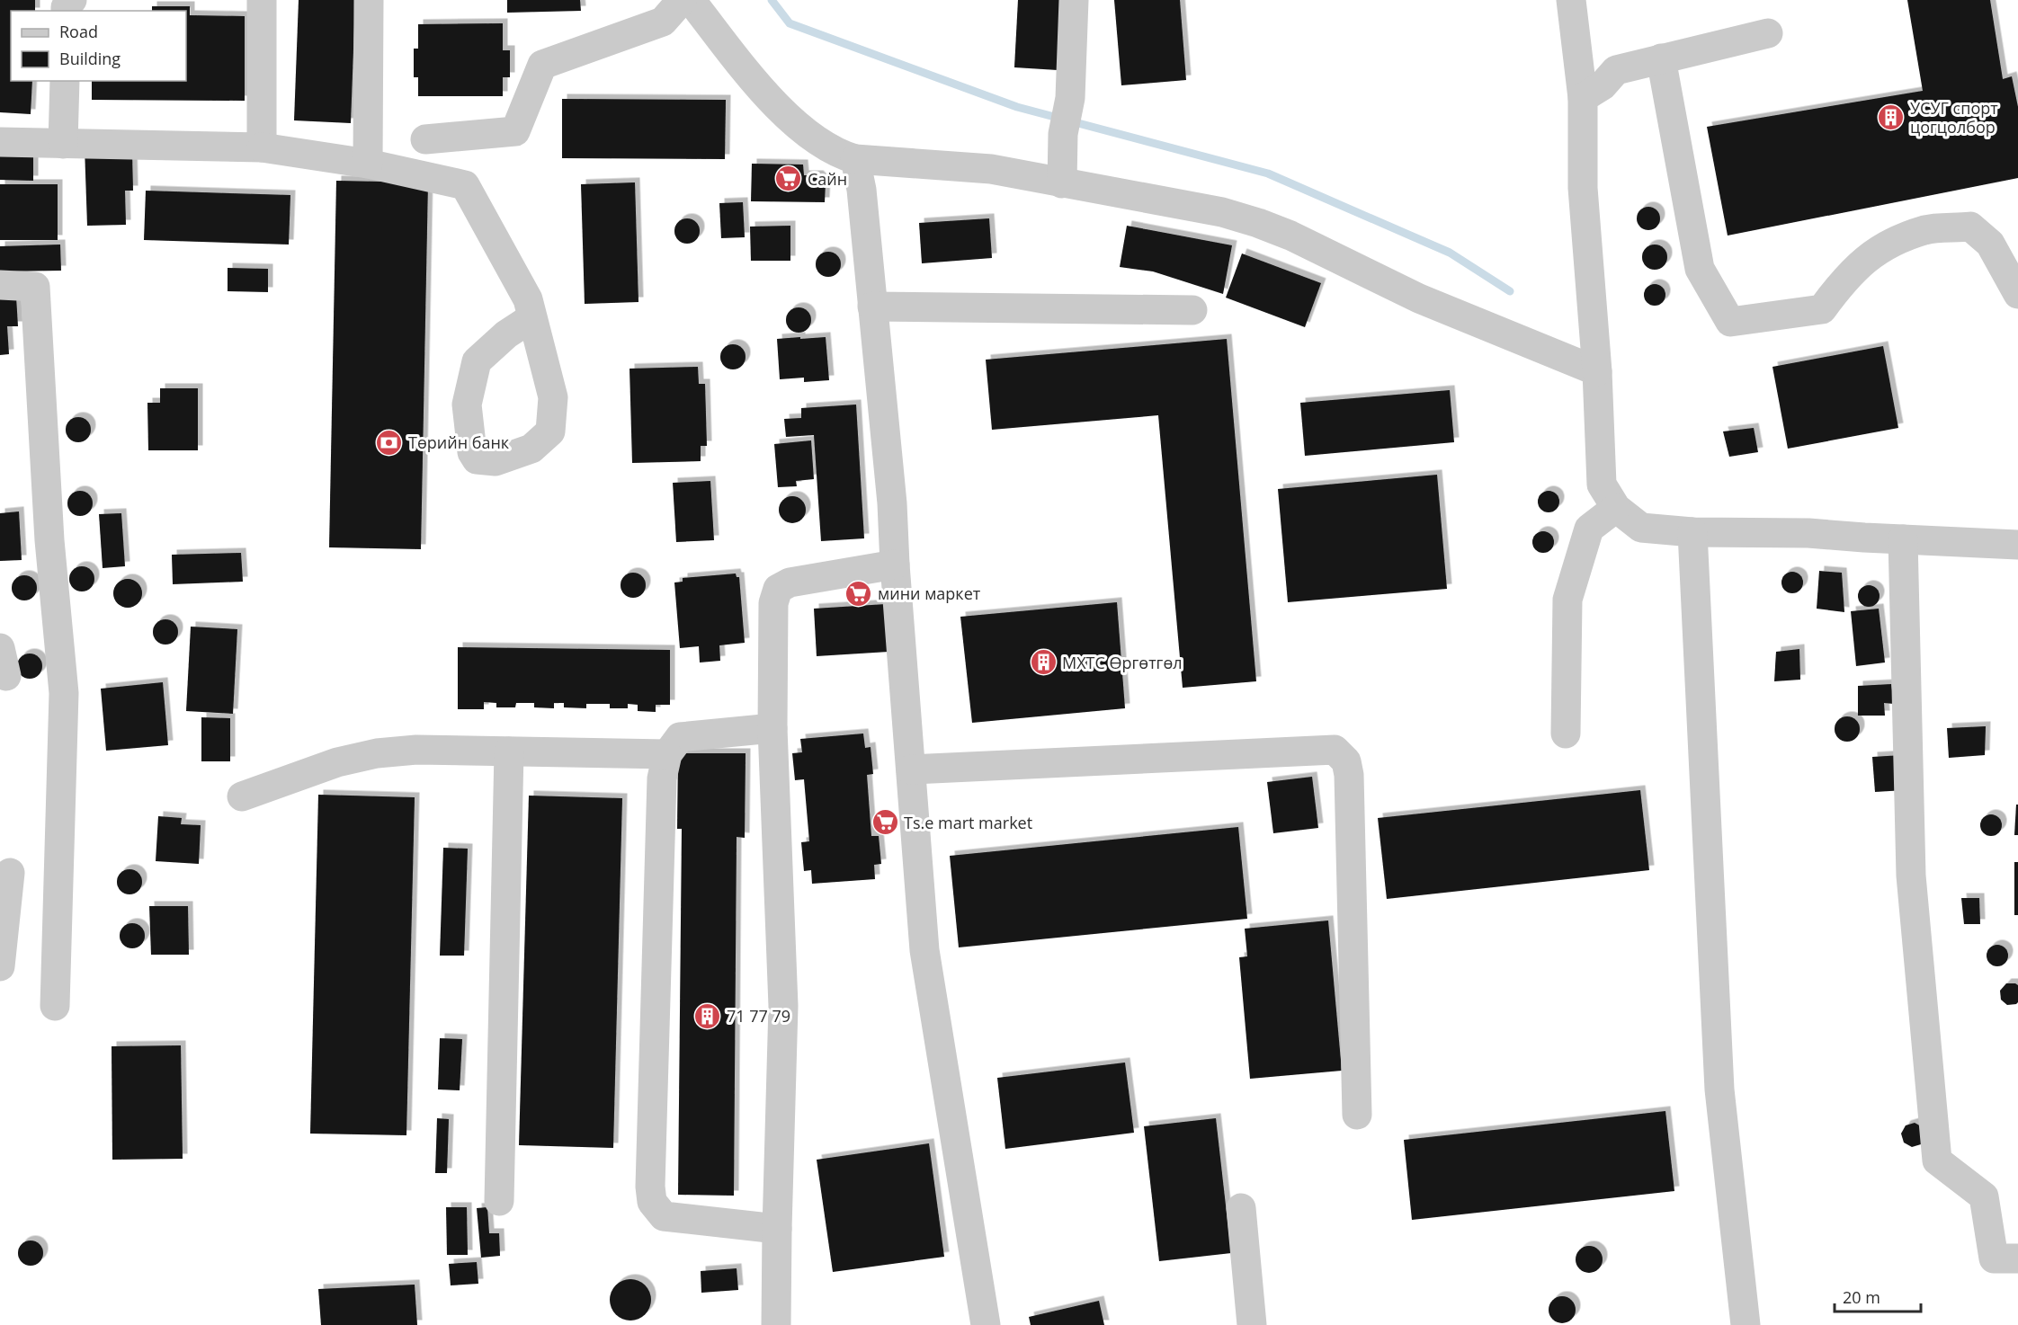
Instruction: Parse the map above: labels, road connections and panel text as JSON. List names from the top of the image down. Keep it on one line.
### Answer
{"places":{"building":["УСУГ спорт цогцолбор","МХТС Өргөтгөл","71 77 79"],"supermarket":["Сайн","мини маркет","Ts.e mart market"],"bank":["Төрийн банк"]},"legend":["Road","Building"],"scale_bar":"20 m"}
